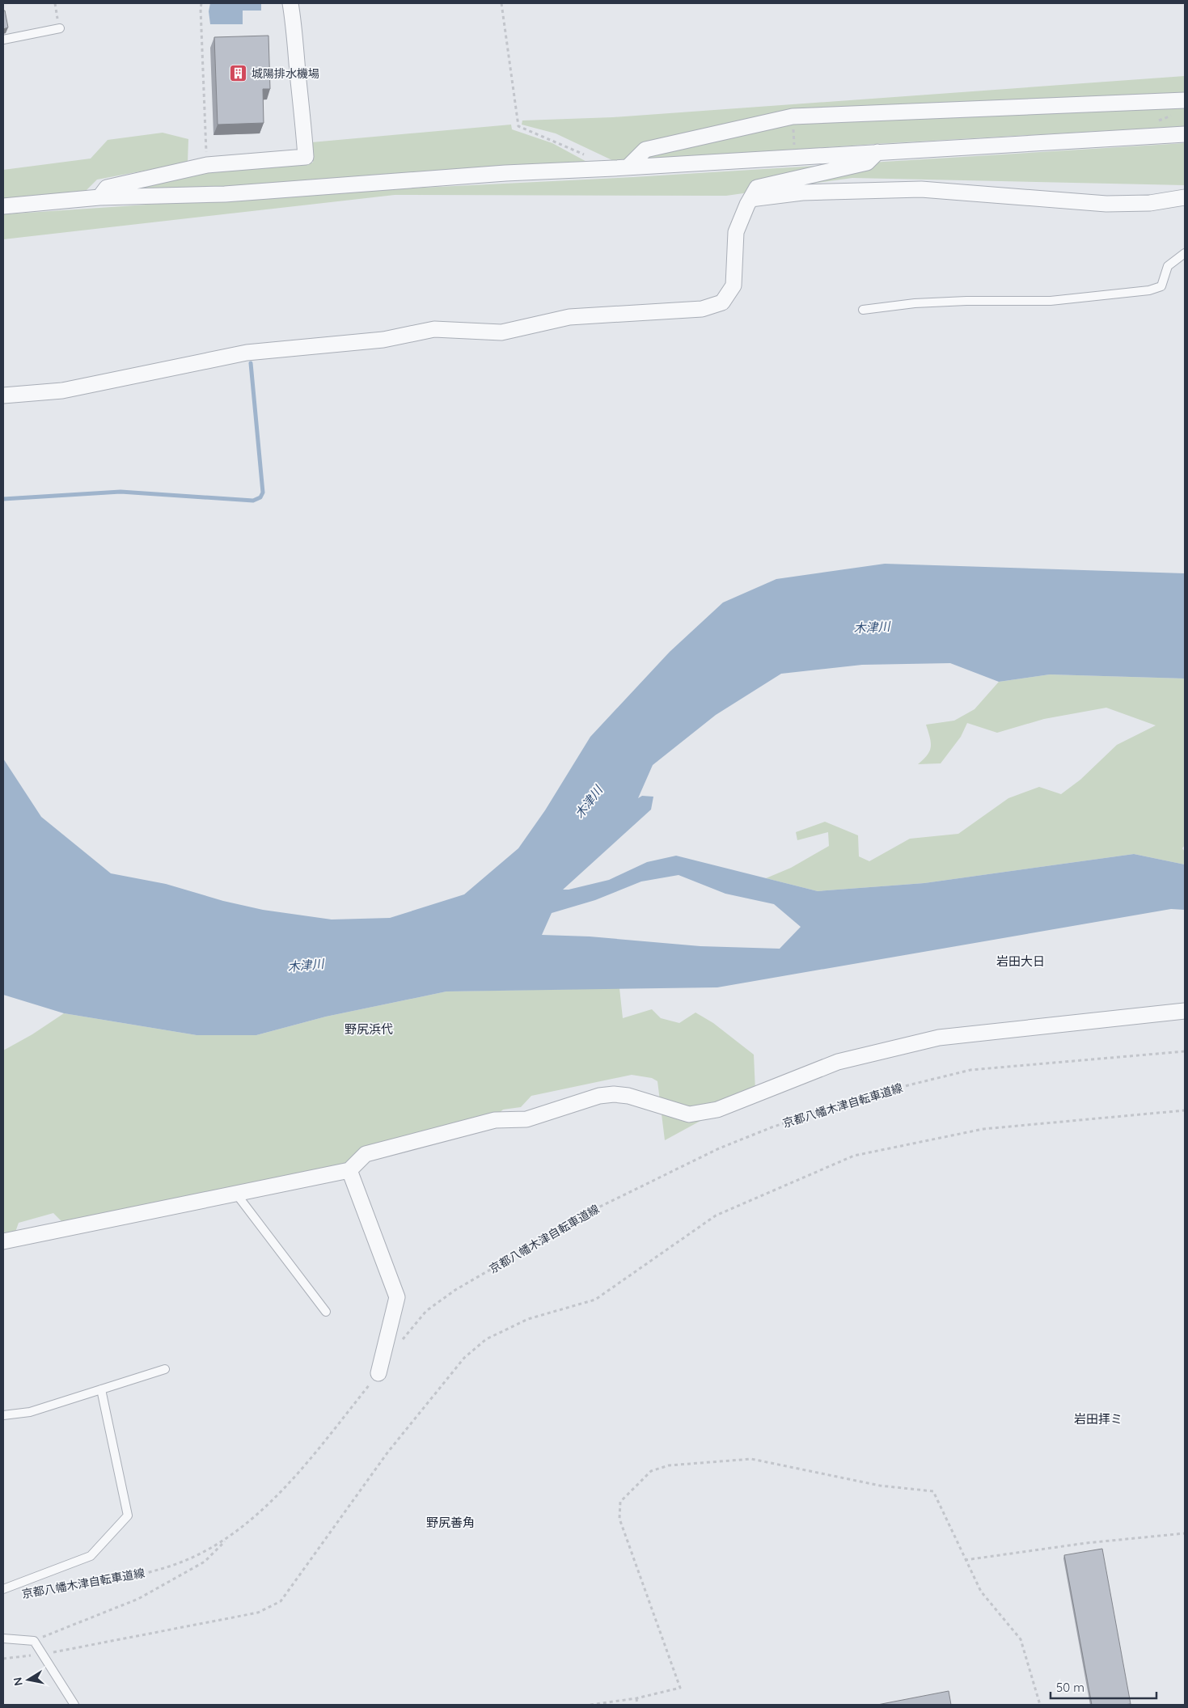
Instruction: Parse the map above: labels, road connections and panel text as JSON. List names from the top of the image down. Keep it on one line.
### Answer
{"streets":{"path":["京都八幡木津自転車道線"]},"districts":["岩田大日","野尻浜代","岩田拝ミ","野尻善角"],"water":["木津川"],"places":{"building":["城陽排水機場"]},"scale_bar":"50 m","north":"left"}
